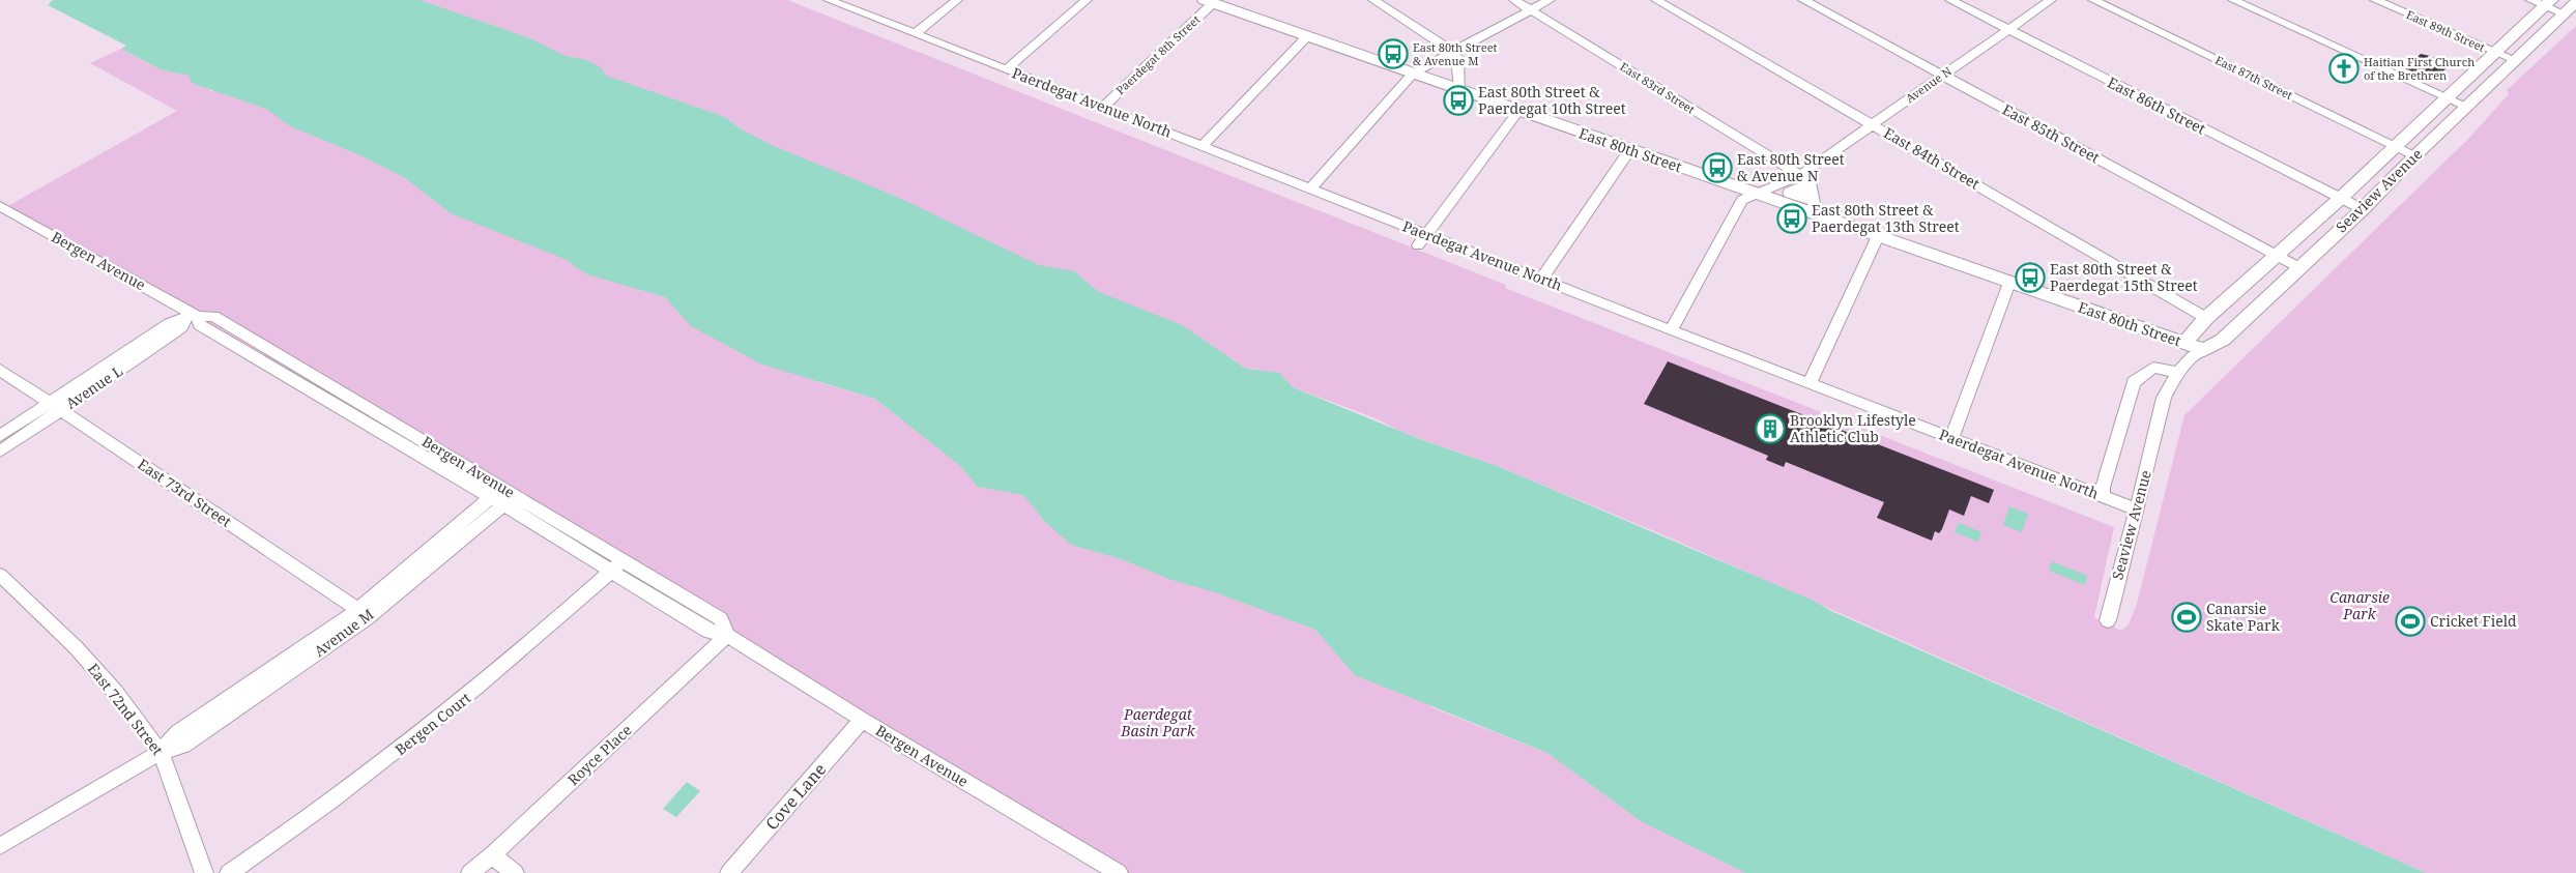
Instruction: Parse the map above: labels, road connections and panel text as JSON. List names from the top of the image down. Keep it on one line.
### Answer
{"streets":{"street":["East 89th Street","Paerdegat 8th Street","East 87th Street","Avenue N","East 83rd Street","Paerdegat Avenue North","East 86th Street","East 85th Street","East 80th Street","East 84th Street","Seaview Avenue","Bergen Avenue","Avenue L","East 73rd Street","Avenue M","East 72nd Street","Bergen Court","Royce Place","Cove Lane"]},"crossings":[["East 89th Street","Seaview Avenue"],["Paerdegat 8th Street","Paerdegat Avenue North"],["Paerdegat 8th Street","East 80th Street"],["East 87th Street","Seaview Avenue"],["Avenue N","East 83rd Street"],["Avenue N","Paerdegat Avenue North"],["Avenue N","East 86th Street"],["Avenue N","East 85th Street"],["Avenue N","East 80th Street"],["Avenue N","East 84th Street"],["Paerdegat Avenue North","Seaview Avenue"],["East 86th Street","Seaview Avenue"],["East 85th Street","Seaview Avenue"],["East 80th Street","Seaview Avenue"],["East 84th Street","Seaview Avenue"],["Bergen Avenue","Avenue L"],["Bergen Avenue","Avenue M"],["Bergen Avenue","Bergen Court"],["Bergen Avenue","Royce Place"],["Bergen Avenue","Cove Lane"],["Avenue L","East 73rd Street"],["East 73rd Street","Avenue M"],["Avenue M","East 72nd Street"]],"parks":["Canarsie Park","Paerdegat Basin Park"],"places":{"bus stop":["East 80th Street & Avenue M","East 80th Street & Paerdegat 10th Street","East 80th Street & Avenue N","East 80th Street & Paerdegat 13th Street","East 80th Street & Paerdegat 15th Street"],"church":["Haitian First Church of the Brethren"],"building":["Brooklyn Lifestyle Athletic Club"],"sports":["Canarsie Skate Park","Cricket Field"]}}
